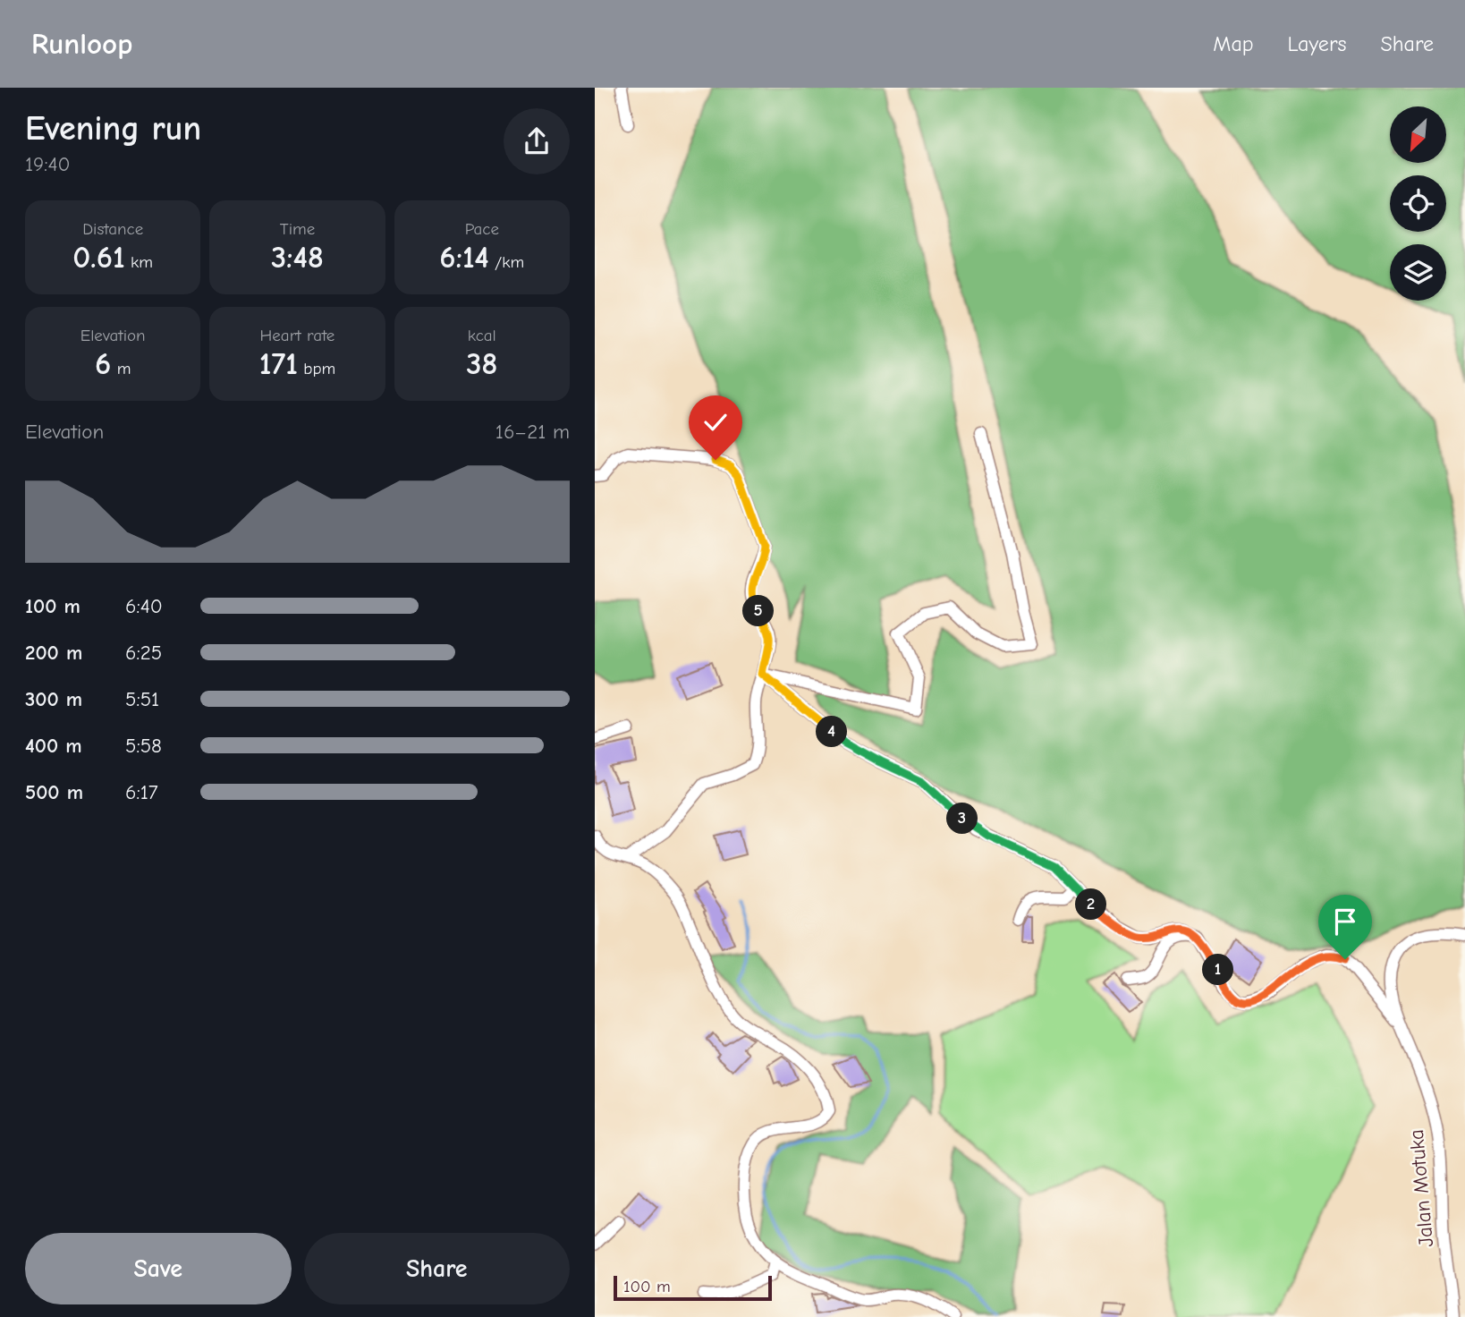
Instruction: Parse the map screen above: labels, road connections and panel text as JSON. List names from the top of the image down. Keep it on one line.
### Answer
{"streets":{"street":["Jalan Motuka"]},"scale_bar":"100 m","north":"bottom left","page":{"header":"Runloop","nav":["Map","Layers","Share"],"heading":["Evening run","19:40"],"stats":[["Distance","0.61 km"],["Time","3:48"],["Pace","6:14 /km"],["Elevation","6 m"],["Heart rate","171 bpm"],["kcal","38"]],"chart":["Elevation","16–21 m"],"list":[{"name":"100 m","note":"6:40"},{"name":"200 m","note":"6:25"},{"name":"300 m","note":"5:51"},{"name":"400 m","note":"5:58"},{"name":"500 m","note":"6:17"}],"pins":["5","4","3","2","1"],"buttons":["Save","Share"],"scale":"100 m"}}
